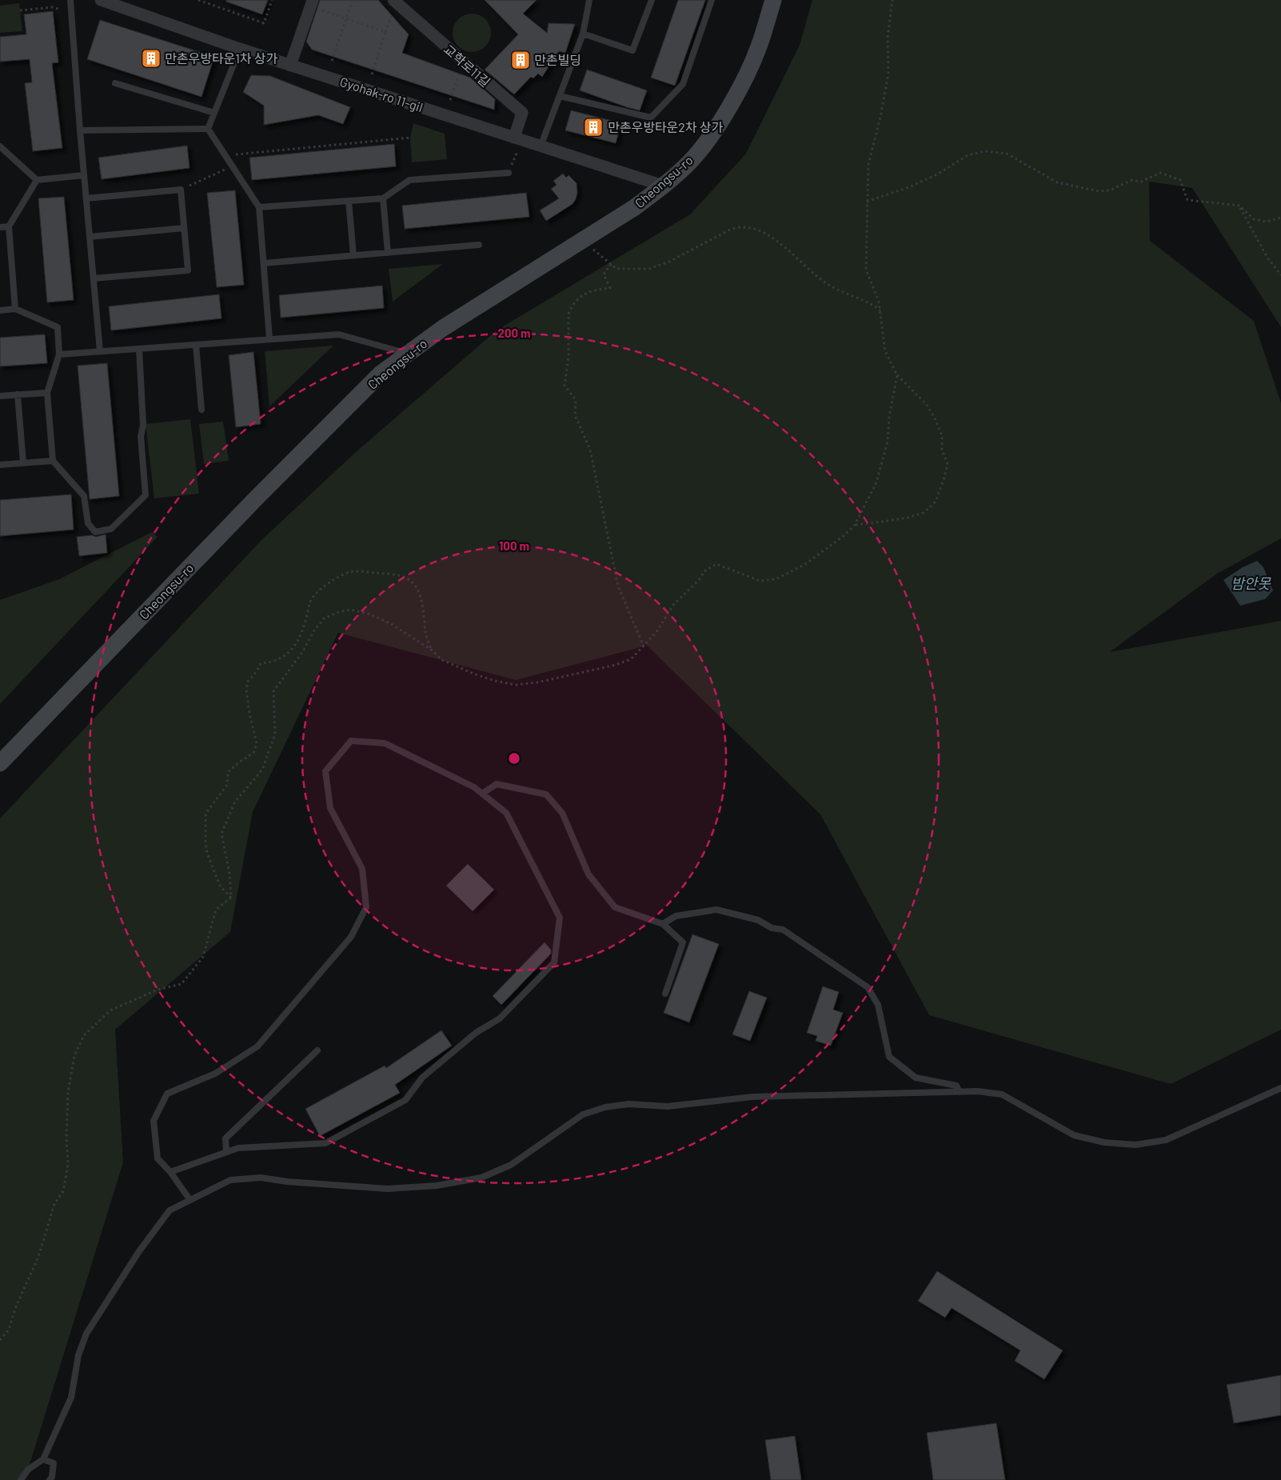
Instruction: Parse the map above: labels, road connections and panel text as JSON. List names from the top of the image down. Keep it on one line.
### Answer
{"streets":{"main road":["Cheongsu-ro"],"street":["교학로11길","Gyohak-ro 11-gil"]},"crossings":[["교학로11길","Gyohak-ro 11-gil"],["Gyohak-ro 11-gil","Cheongsu-ro"]],"water":["밤안못"],"places":{"building":["만촌우방타운1차 상가","만촌빌딩","만촌우방타운2차 상가"]},"rings":["200 m","100 m"]}
